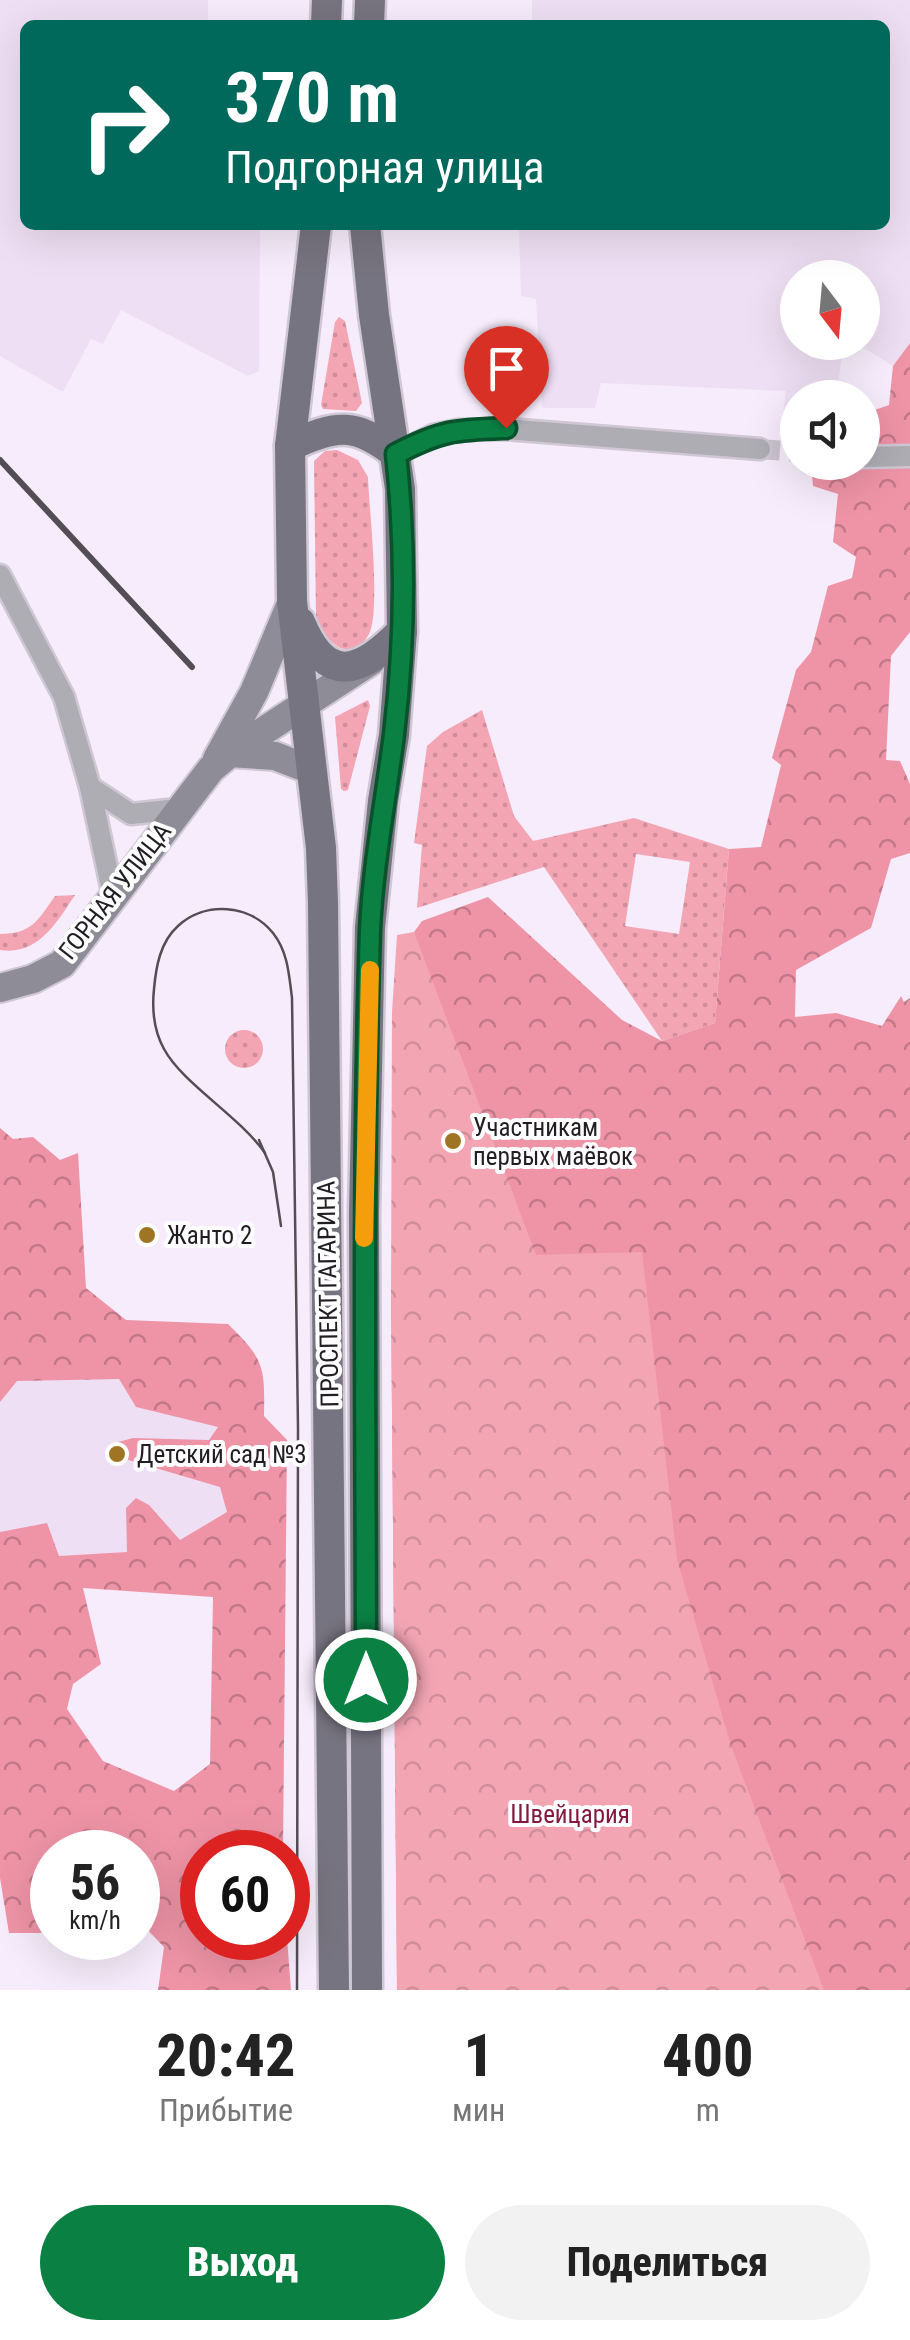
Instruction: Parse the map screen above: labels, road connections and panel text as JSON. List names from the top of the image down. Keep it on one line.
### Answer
{"streets":{"main road":["ГОРНАЯ УЛИЦА","ПРОСПЕКТ ГАГАРИНА"]},"crossings":[["ГОРНАЯ УЛИЦА","ПРОСПЕКТ ГАГАРИНА"]],"parks":["Швейцария"],"places":["Участникам первых маёвок","Жанто 2","Детский сад №3"],"north":"bottom","page":{"turn":["370 m","Подгорная улица"],"speed":"56 km/h","limit":"60","eta":["20:42","Прибытие","1","мин","400","m"],"buttons":["Выход","Поделиться"]}}
